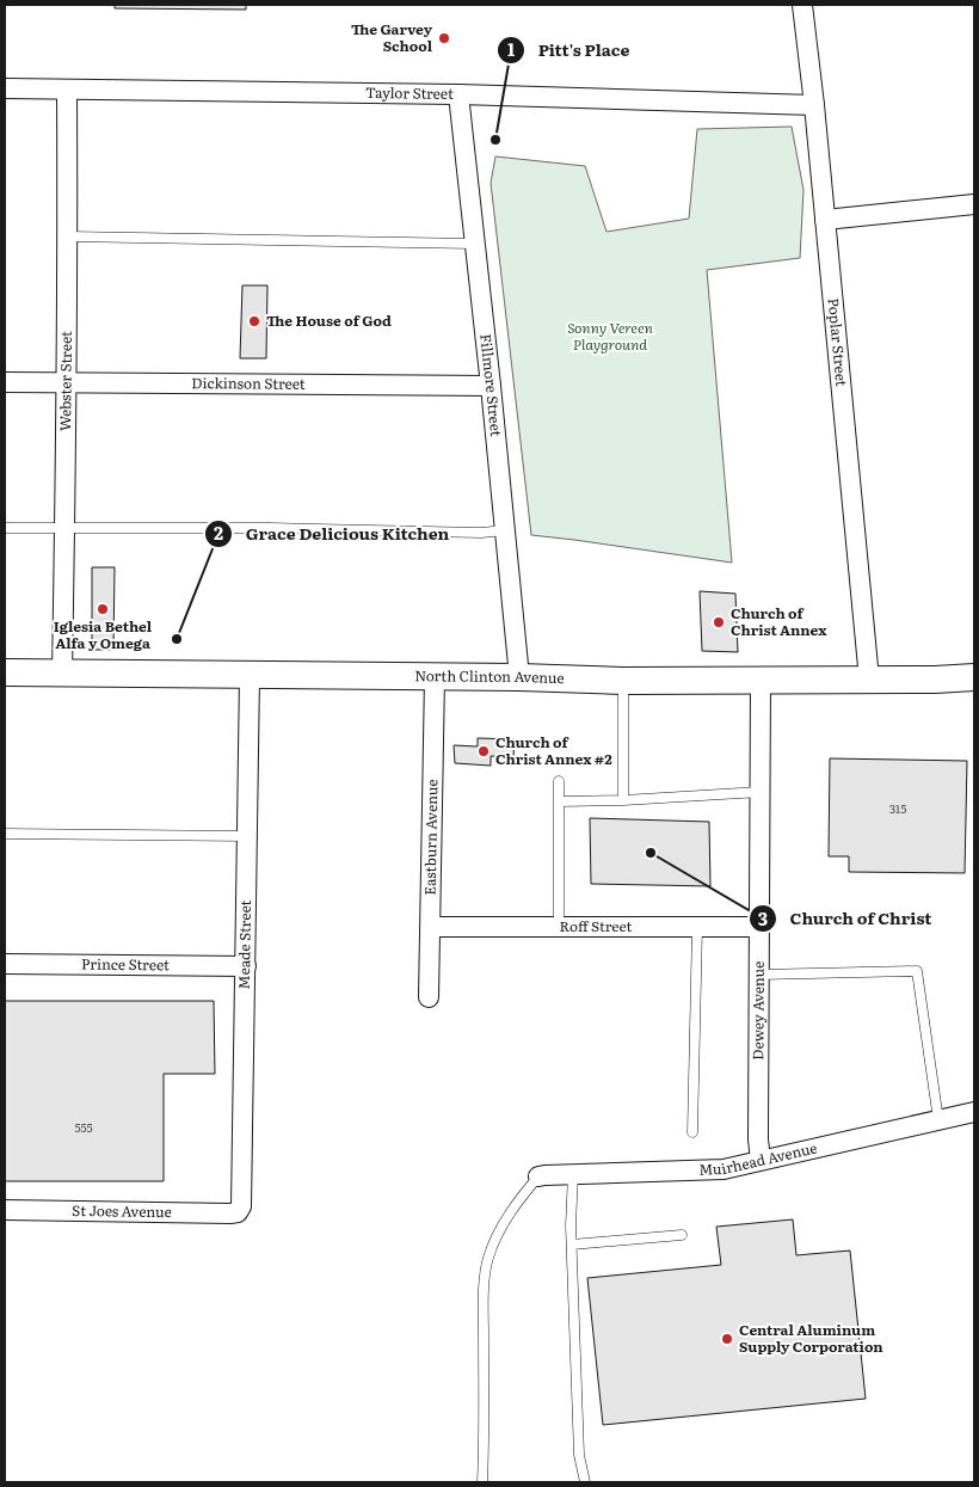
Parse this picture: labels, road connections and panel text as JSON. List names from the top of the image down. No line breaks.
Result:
{"streets":{"street":["Taylor Street","Poplar Street","Webster Street","Dickinson Street","Fillmore Street","North Clinton Avenue","Eastburn Avenue","Roff Street","Meade Street","Prince Street","Dewey Avenue","Muirhead Avenue","St Joes Avenue"]},"crossings":[["Taylor Street","Poplar Street"],["Taylor Street","Webster Street"],["Taylor Street","Fillmore Street"],["Poplar Street","North Clinton Avenue"],["Webster Street","Dickinson Street"],["Webster Street","North Clinton Avenue"],["Dickinson Street","Fillmore Street"],["Fillmore Street","North Clinton Avenue"],["North Clinton Avenue","Eastburn Avenue"],["North Clinton Avenue","Meade Street"],["North Clinton Avenue","Dewey Avenue"],["Eastburn Avenue","Roff Street"],["Roff Street","Dewey Avenue"],["Meade Street","Prince Street"],["Meade Street","St Joes Avenue"],["Dewey Avenue","Muirhead Avenue"]],"parks":["Sonny Vereen Playground"],"places":["The Garvey School","Pitt's Place","The House of God","Iglesia Bethel Alfa y Omega","Church of Christ Annex","Grace Delicious Kitchen","Church of Christ Annex #2","Church of Christ","Central Aluminum Supply Corporation"],"house_numbers":["315","555"]}
